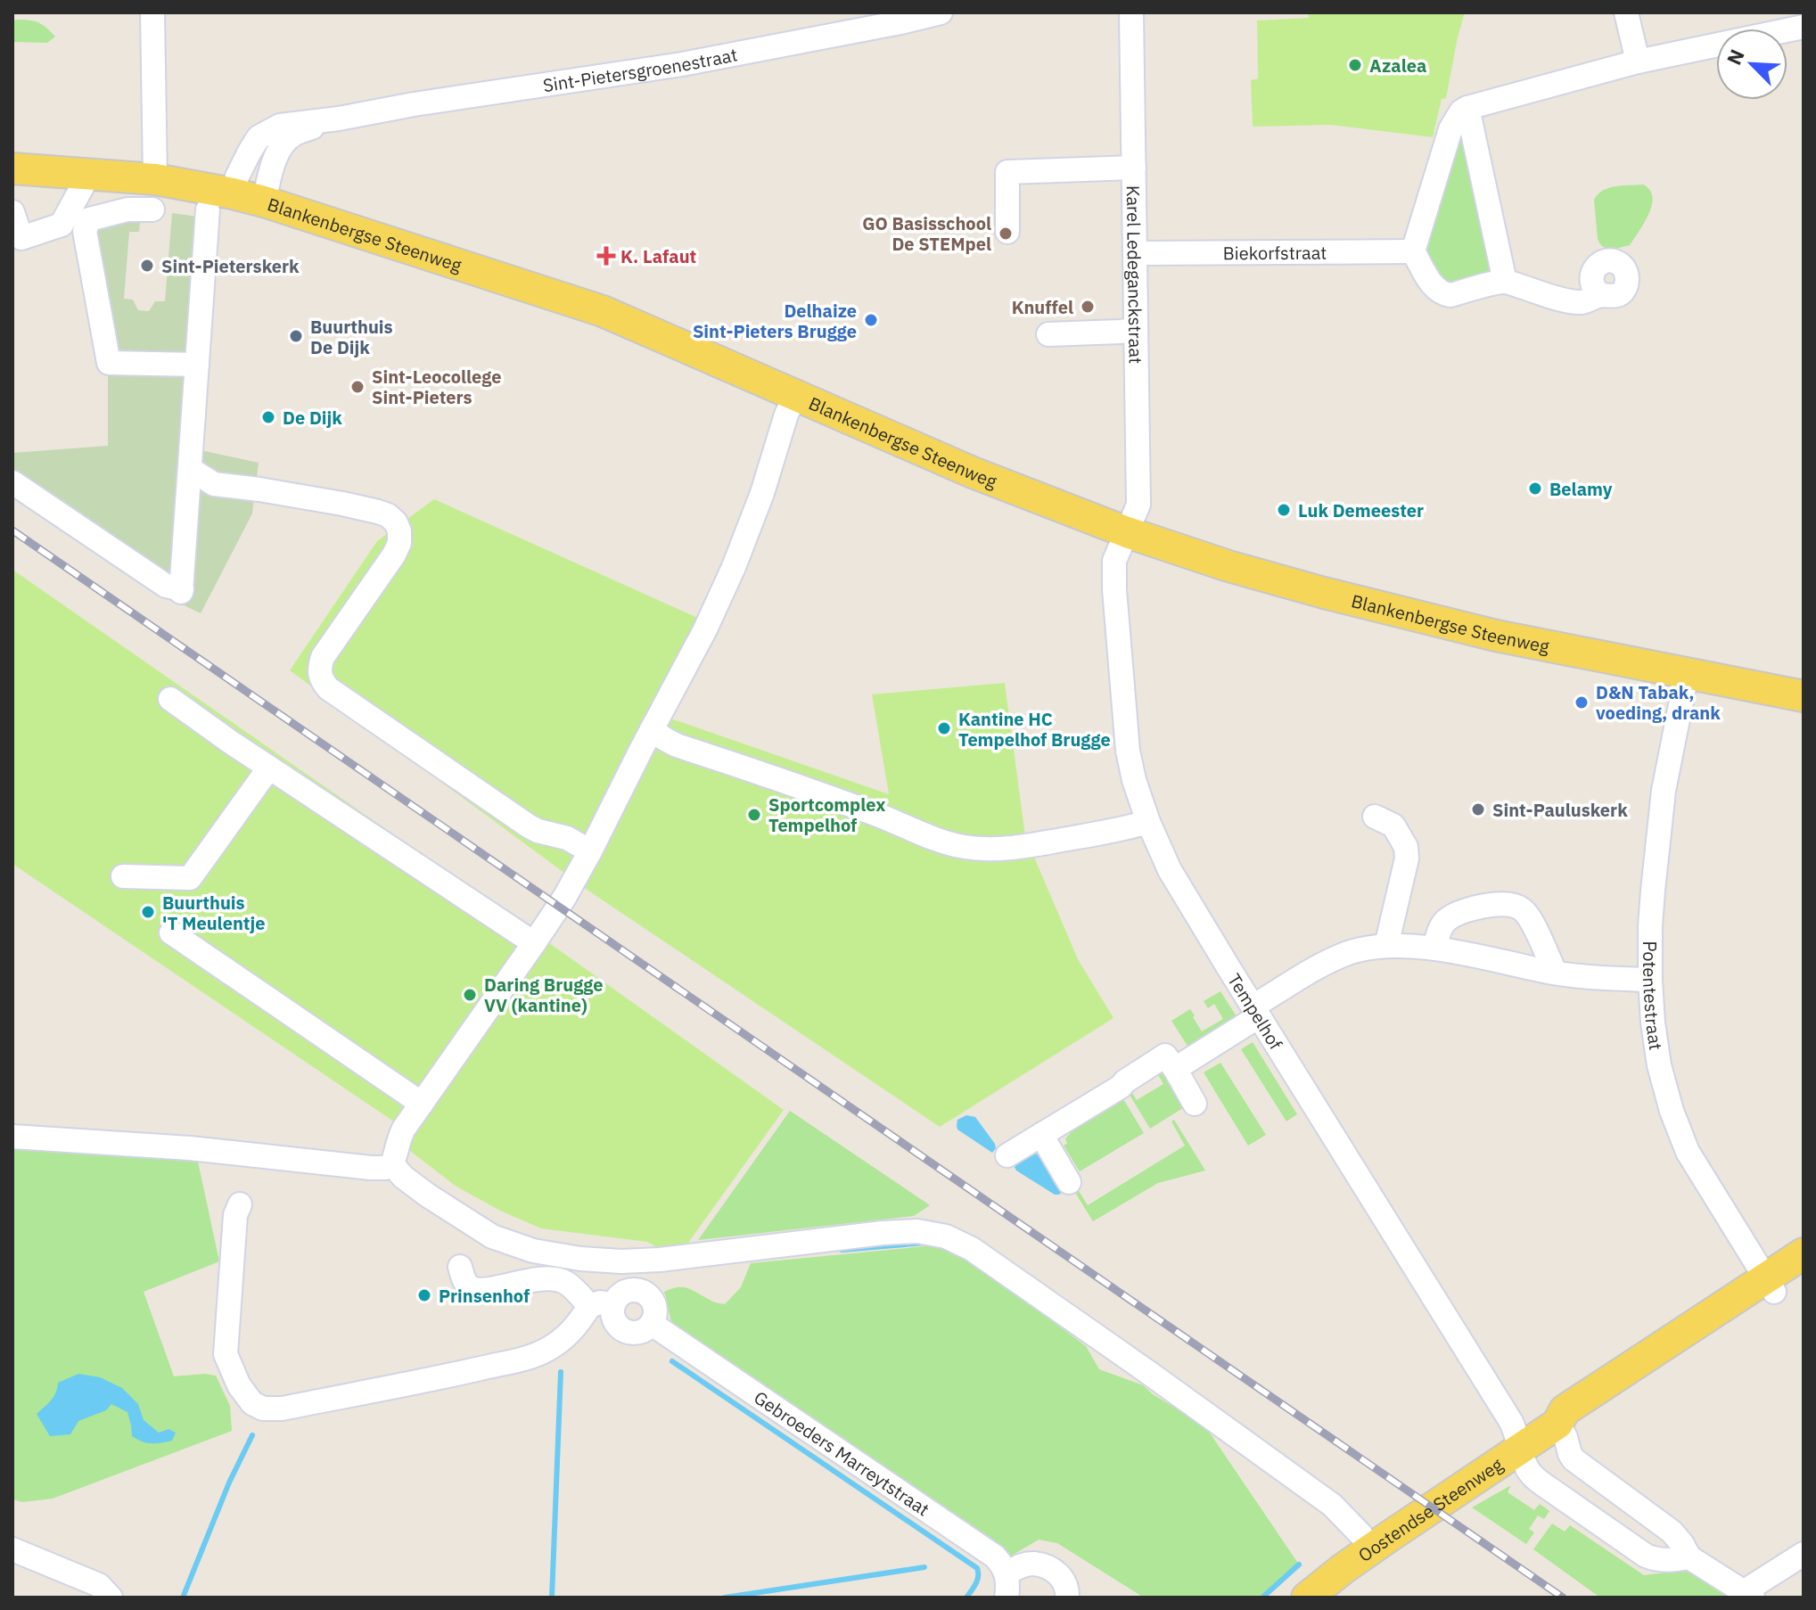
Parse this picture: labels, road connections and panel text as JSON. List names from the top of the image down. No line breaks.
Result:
{"streets":{"main road":["Blankenbergse Steenweg","Oostendse Steenweg"],"street":["Sint-Pietersgroenestraat","Biekorfstraat","Karel Ledeganckstraat","Potentestraat","Tempelhof","Gebroeders Marreytstraat"]},"crossings":[["Sint-Pietersgroenestraat","Blankenbergse Steenweg"],["Blankenbergse Steenweg","Karel Ledeganckstraat"],["Blankenbergse Steenweg","Potentestraat"],["Blankenbergse Steenweg","Tempelhof"],["Biekorfstraat","Karel Ledeganckstraat"],["Karel Ledeganckstraat","Tempelhof"],["Potentestraat","Oostendse Steenweg"],["Tempelhof","Oostendse Steenweg"]],"places":{"other":["Azalea","GO Basisschool De STEMpel","Sint-Pieterskerk","Knuffel","Delhaize Sint-Pieters Brugge","Buurthuis De Dijk","Sint-Leocollege Sint-Pieters","De Dijk","Belamy","Luk Demeester","D&N Tabak, voeding, drank","Kantine HC Tempelhof Brugge","Sint-Pauluskerk","Sportcomplex Tempelhof","Buurthuis 'T Meulentje","Daring Brugge VV (kantine)","Prinsenhof"],"health":["K. Lafaut"]},"north":"top left"}
